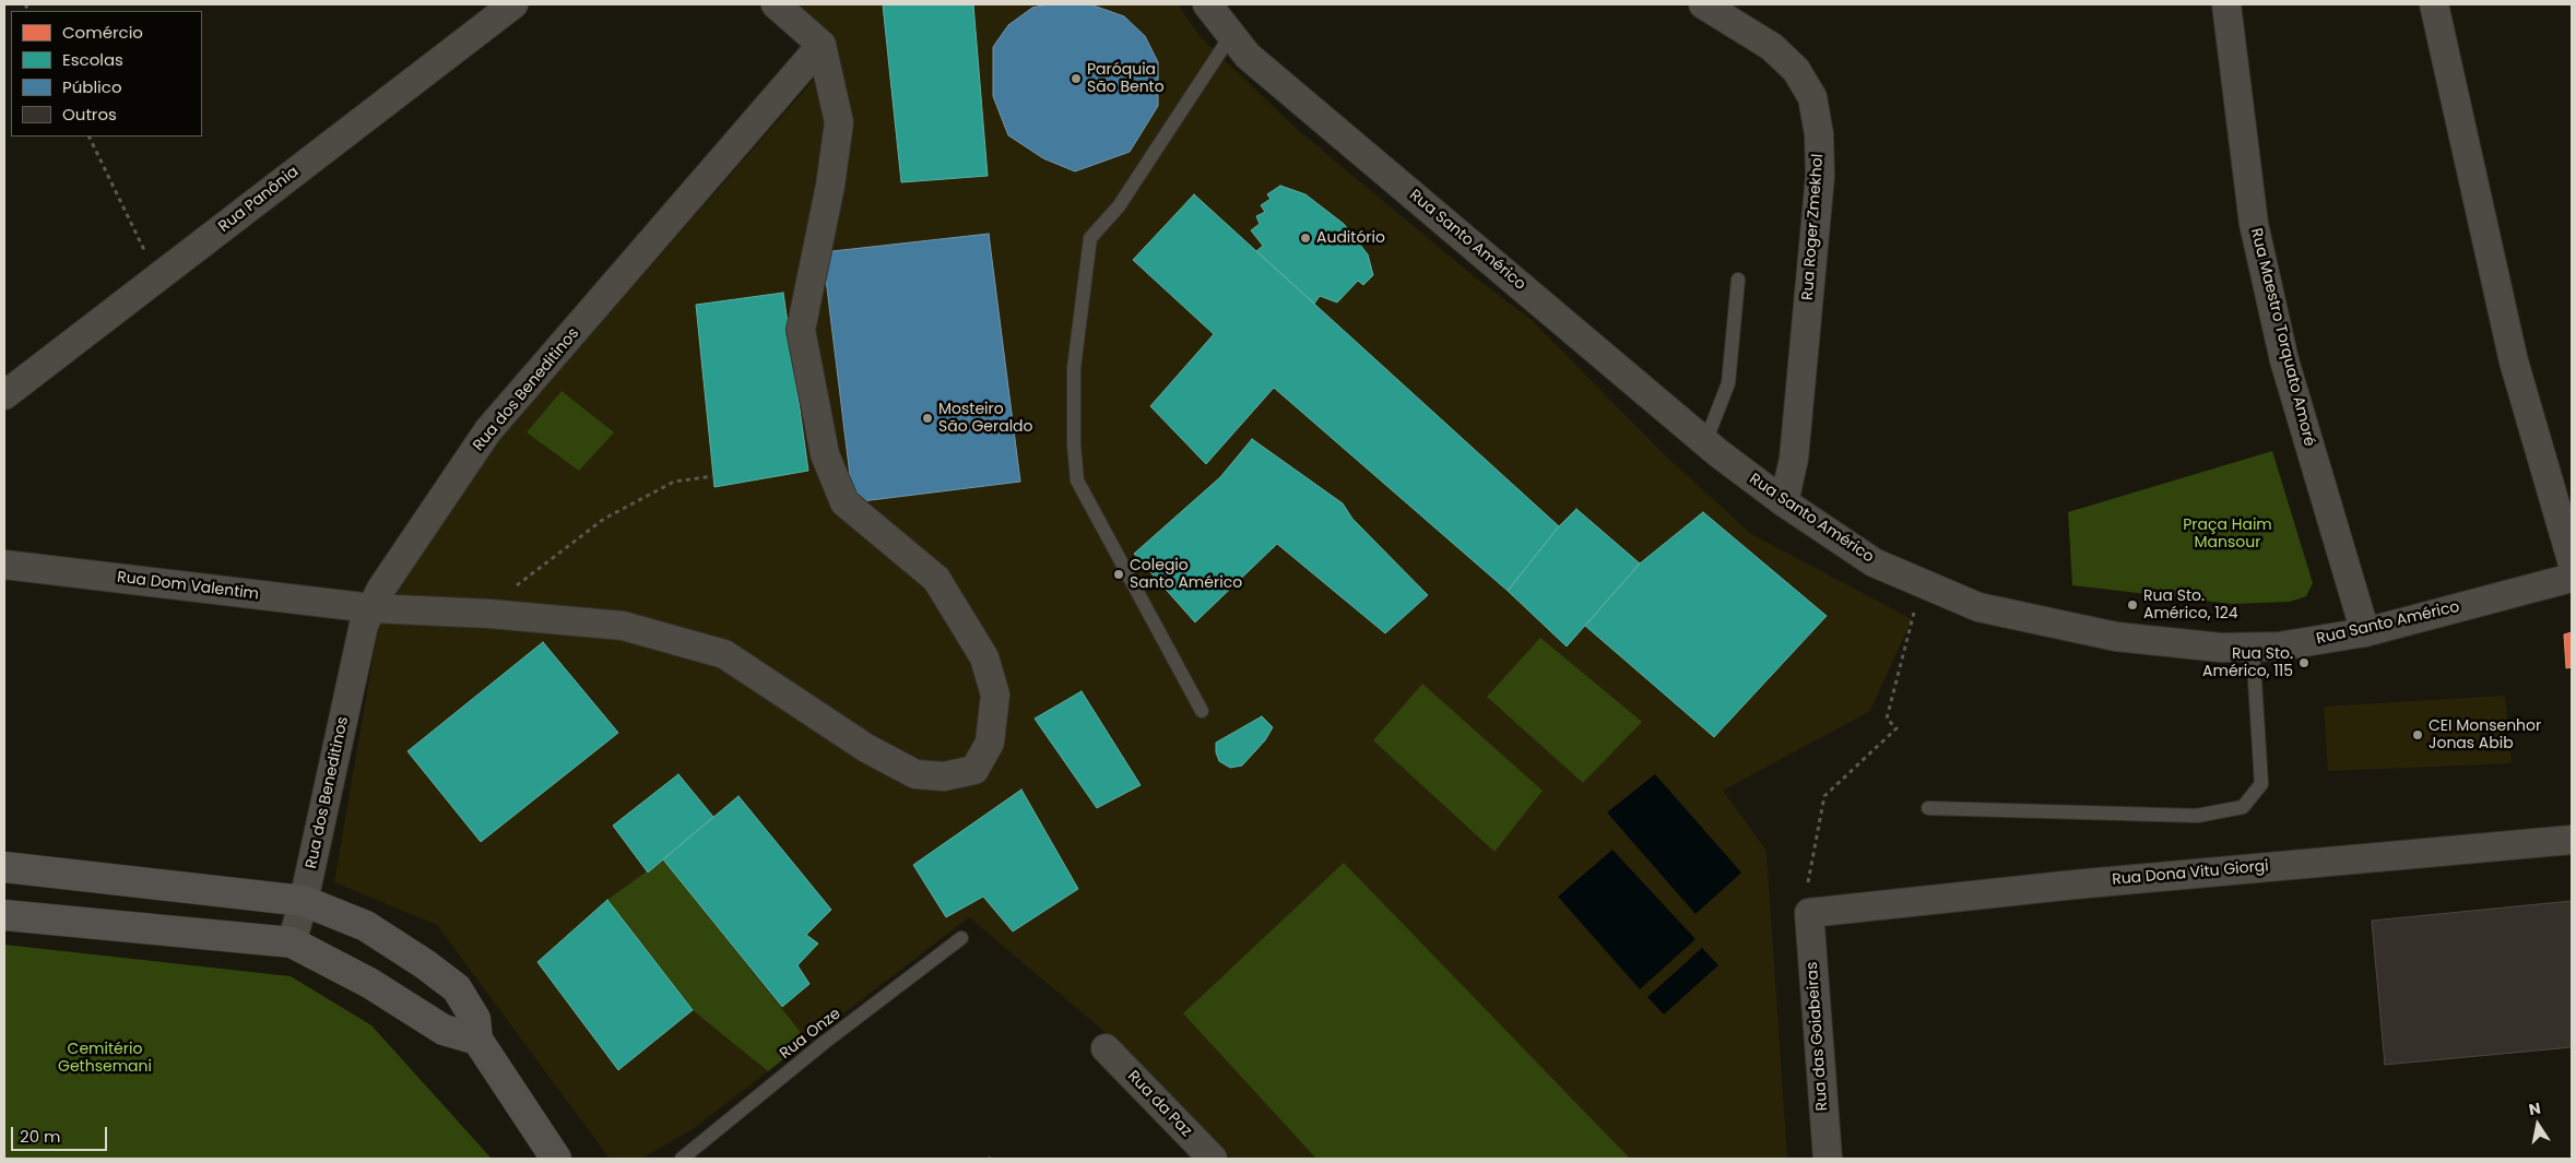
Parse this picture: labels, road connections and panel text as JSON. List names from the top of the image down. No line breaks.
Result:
{"streets":{"street":["Rua Panônia","Rua Roger Zmekhol","Rua Santo Américo","Rua Maestro Torquato Amoré","Rua dos Beneditinos","Rua Dom Valentim","Rua Dona Vitu Giorgi","Rua das Goiabeiras","Rua da Paz"],"lane":["Rua Onze"]},"crossings":[["Rua Roger Zmekhol","Rua Santo Américo"],["Rua Santo Américo","Rua Maestro Torquato Amoré"],["Rua dos Beneditinos","Rua Dom Valentim"],["Rua Dona Vitu Giorgi","Rua das Goiabeiras"]],"parks":["Praça Haim Mansour","Cemitério Gethsemani"],"places":["Paróquia São Bento","Auditório","Mosteiro São Geraldo","Colegio Santo Américo","Rua Sto. Américo, 124","Rua Sto. Américo, 115","CEI Monsenhor Jonas Abib"],"legend":["Comércio","Escolas","Público","Outros"],"scale_bar":"20 m","north":"top"}
